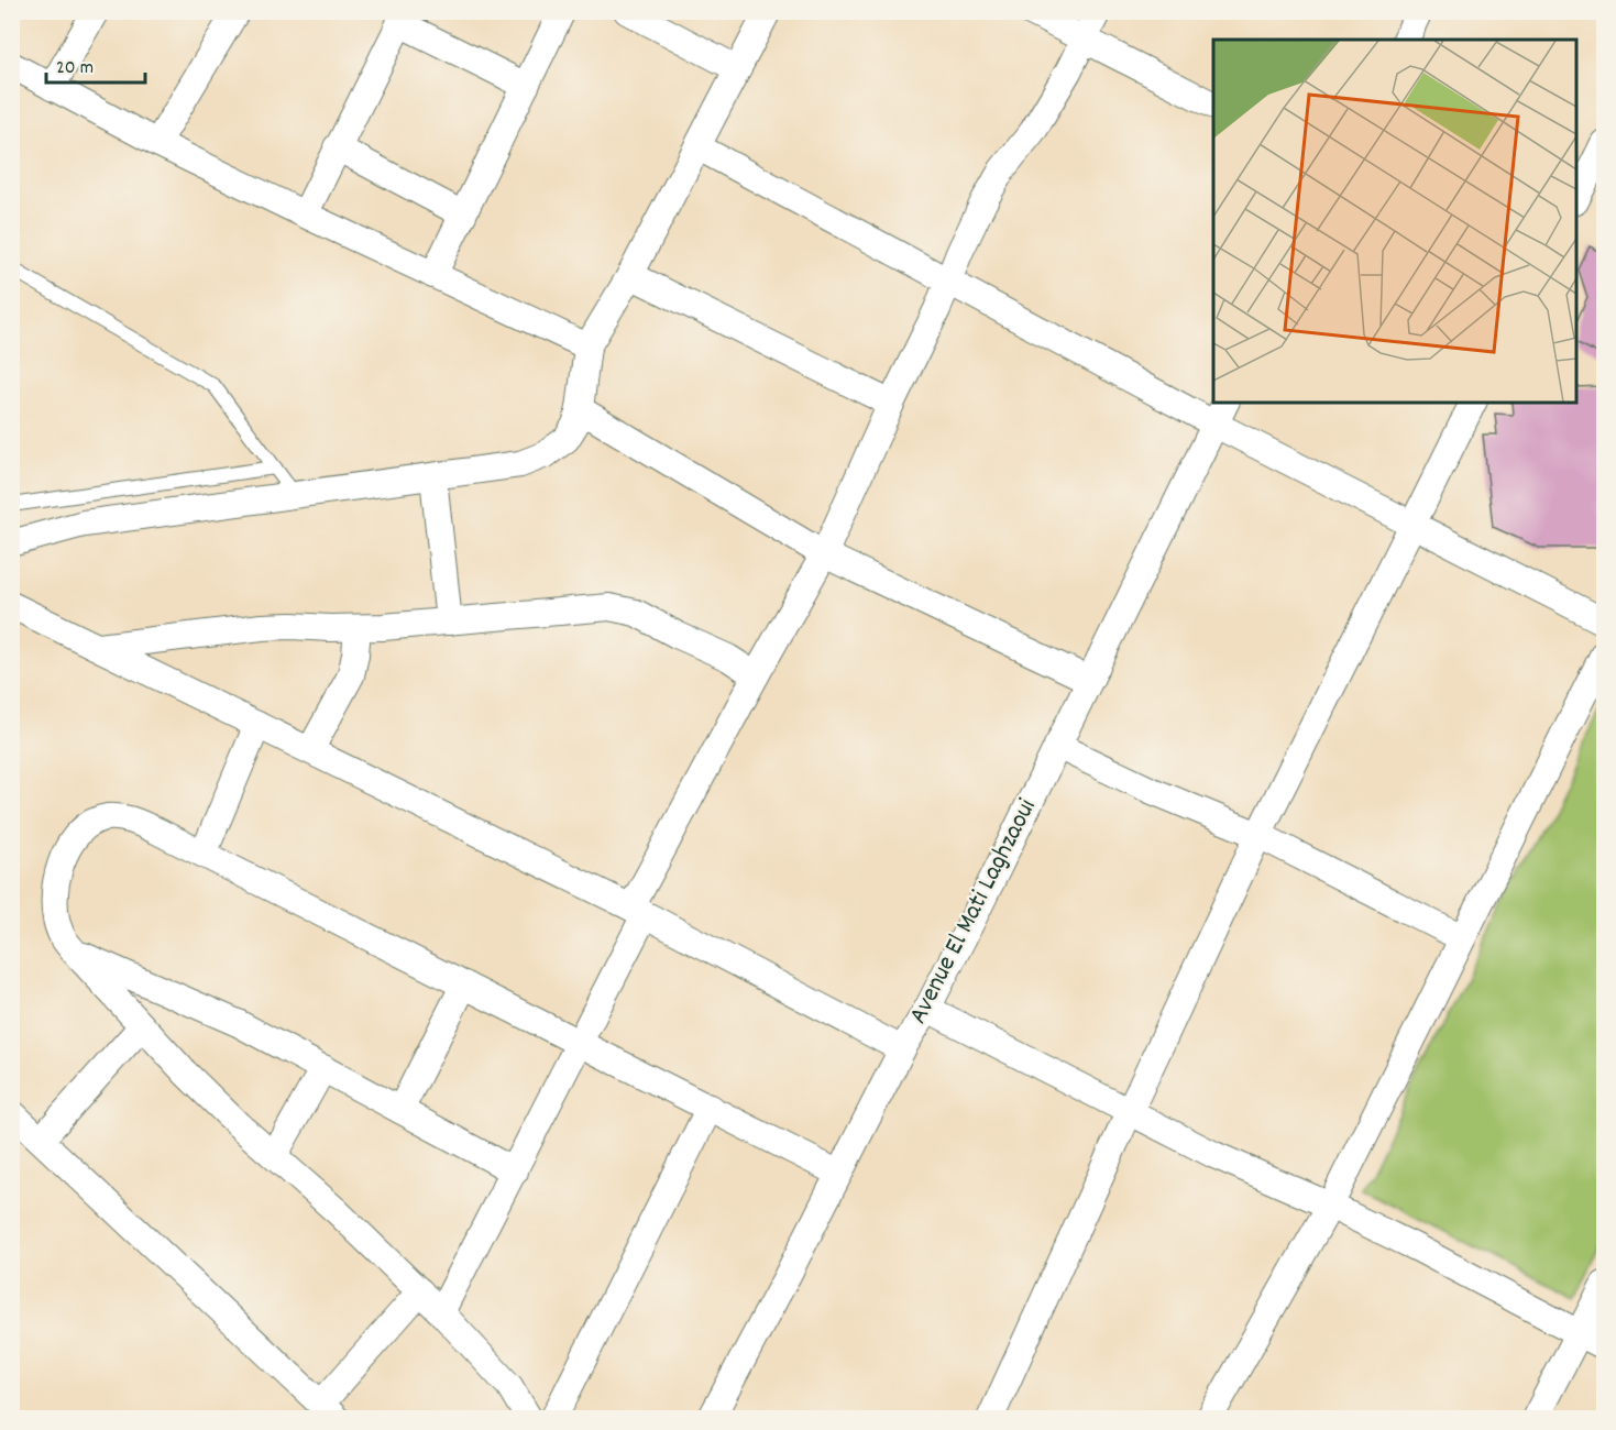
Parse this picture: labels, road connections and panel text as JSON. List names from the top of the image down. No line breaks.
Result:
{"streets":{"street":["Avenue El Mati Laghzaoui"]},"scale_bar":"20 m"}
